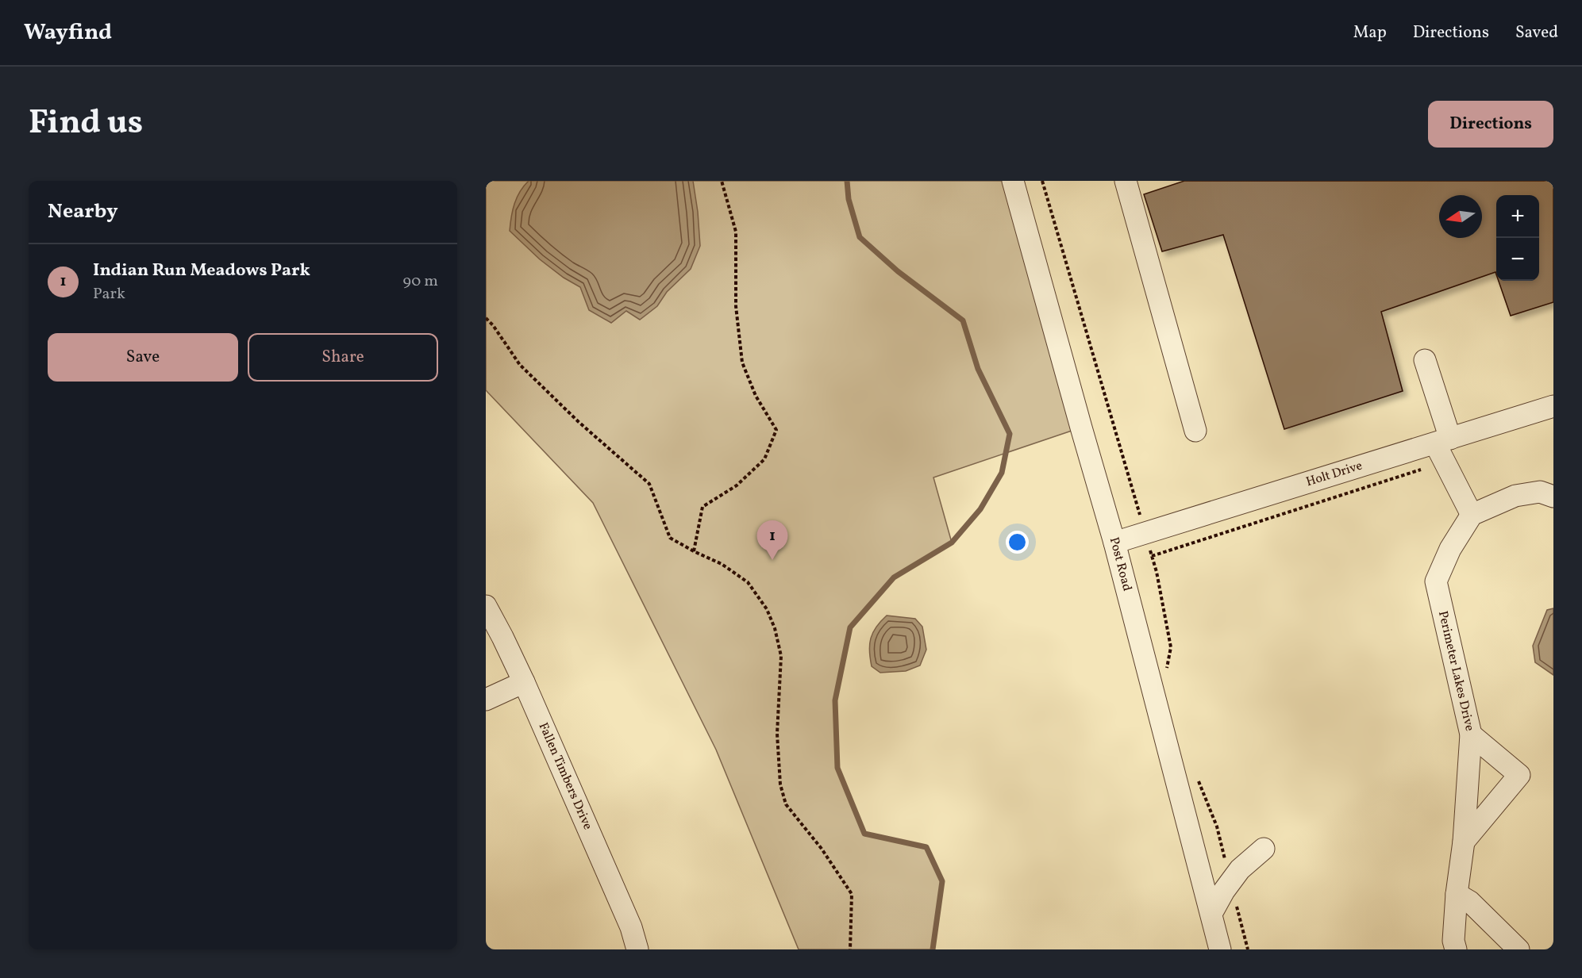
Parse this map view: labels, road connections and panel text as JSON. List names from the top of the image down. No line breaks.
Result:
{"streets":{"street":["Holt Drive","Post Road","Perimeter Lakes Drive","Fallen Timbers Drive"]},"crossings":[["Holt Drive","Post Road"]],"north":"left","page":{"header":"Wayfind","nav":["Map","Directions","Saved"],"title":"Find us","buttons":["Directions",["Save","Share"]],"heading":"Nearby","map_buttons":["+","−"],"list":[{"mark":"1","name":"Indian Run Meadows Park","note":"Park","value":"90 m"}],"pins":"1"}}
